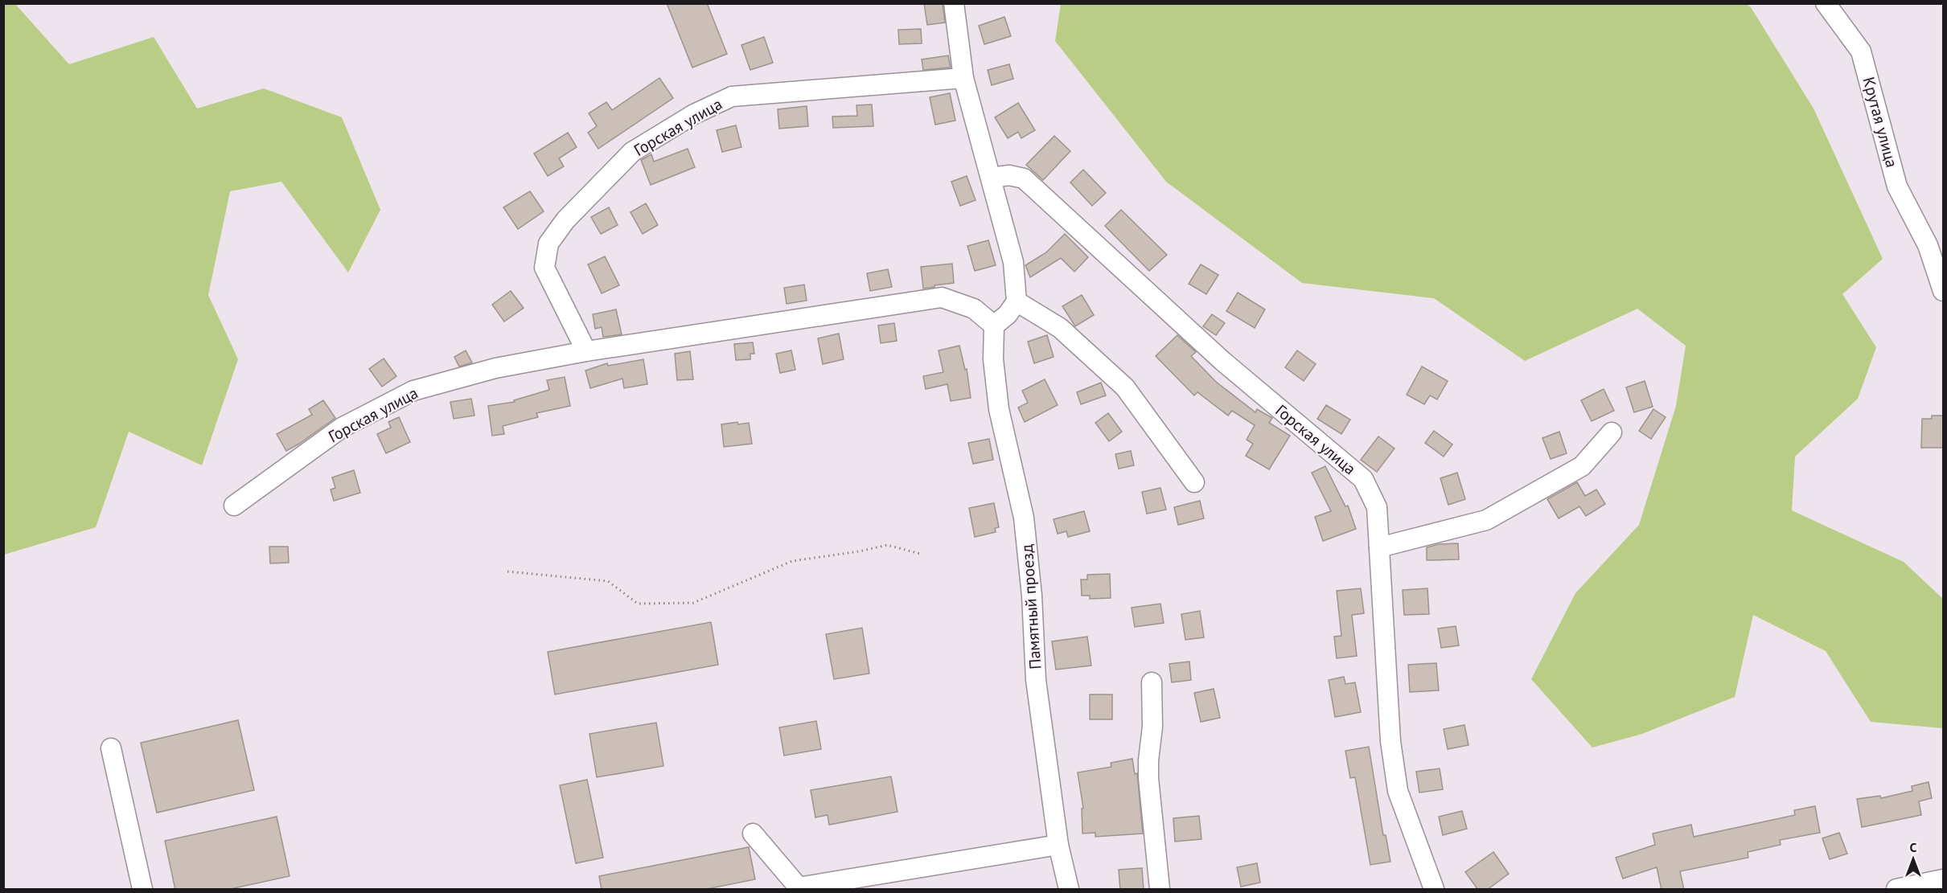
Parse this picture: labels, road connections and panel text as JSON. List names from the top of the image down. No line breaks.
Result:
{"streets":{"street":["Крутая улица","Горская улица","Памятный проезд"]},"crossings":[["Горская улица","Памятный проезд"]],"north":"top"}
